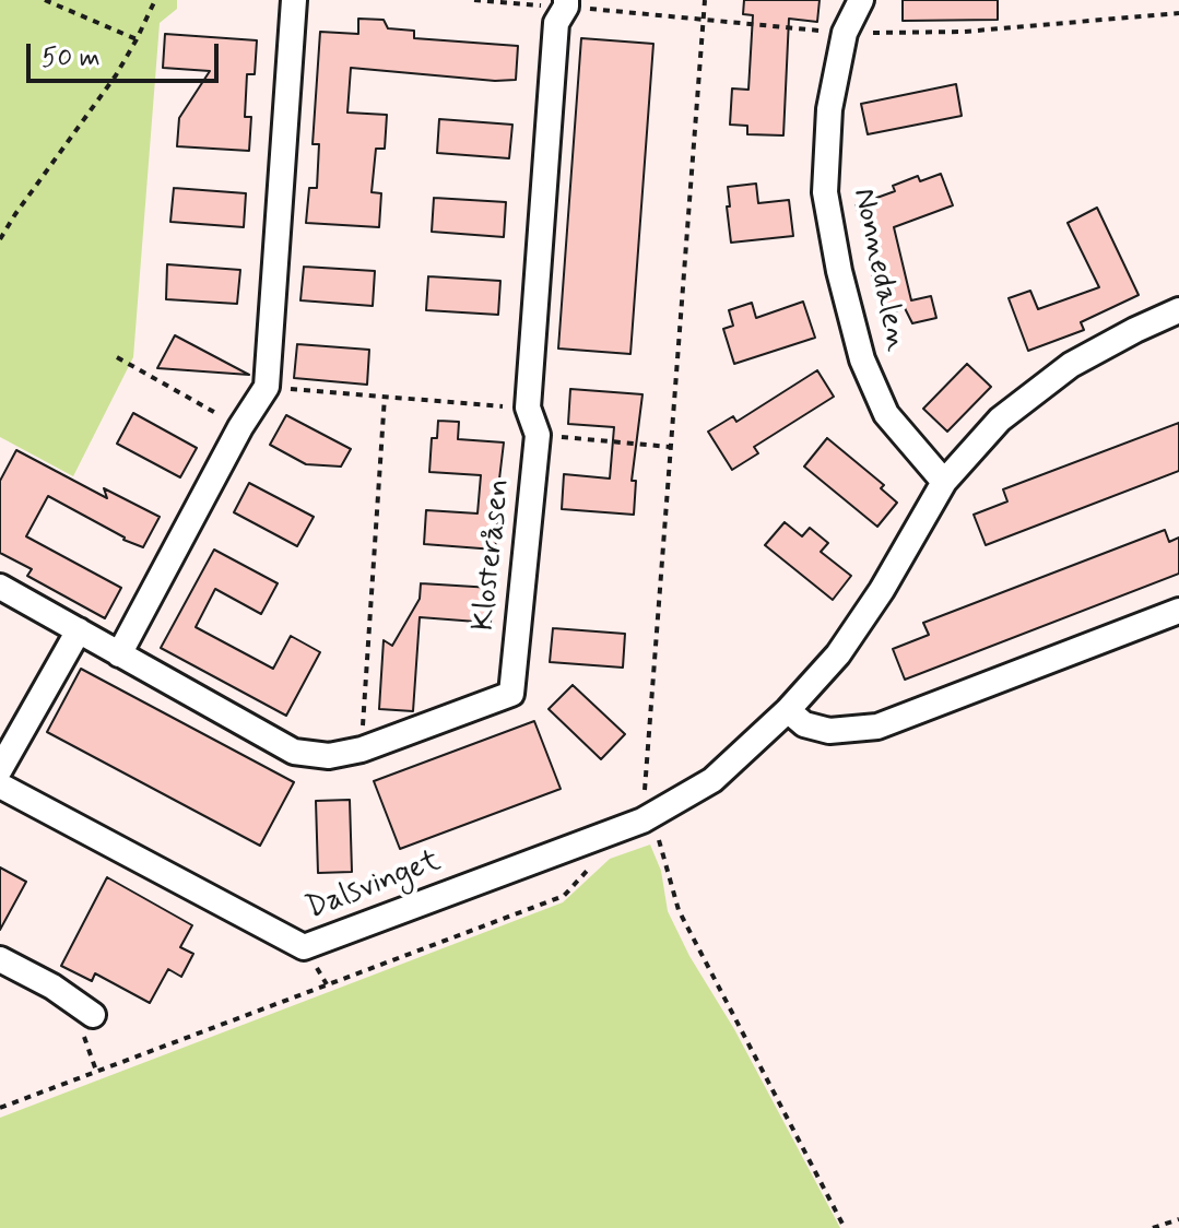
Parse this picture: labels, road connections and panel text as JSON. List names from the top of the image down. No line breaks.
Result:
{"streets":{"street":["Nonnedalen","Klosteråsen","Dalsvinget"]},"scale_bar":"50 m"}
